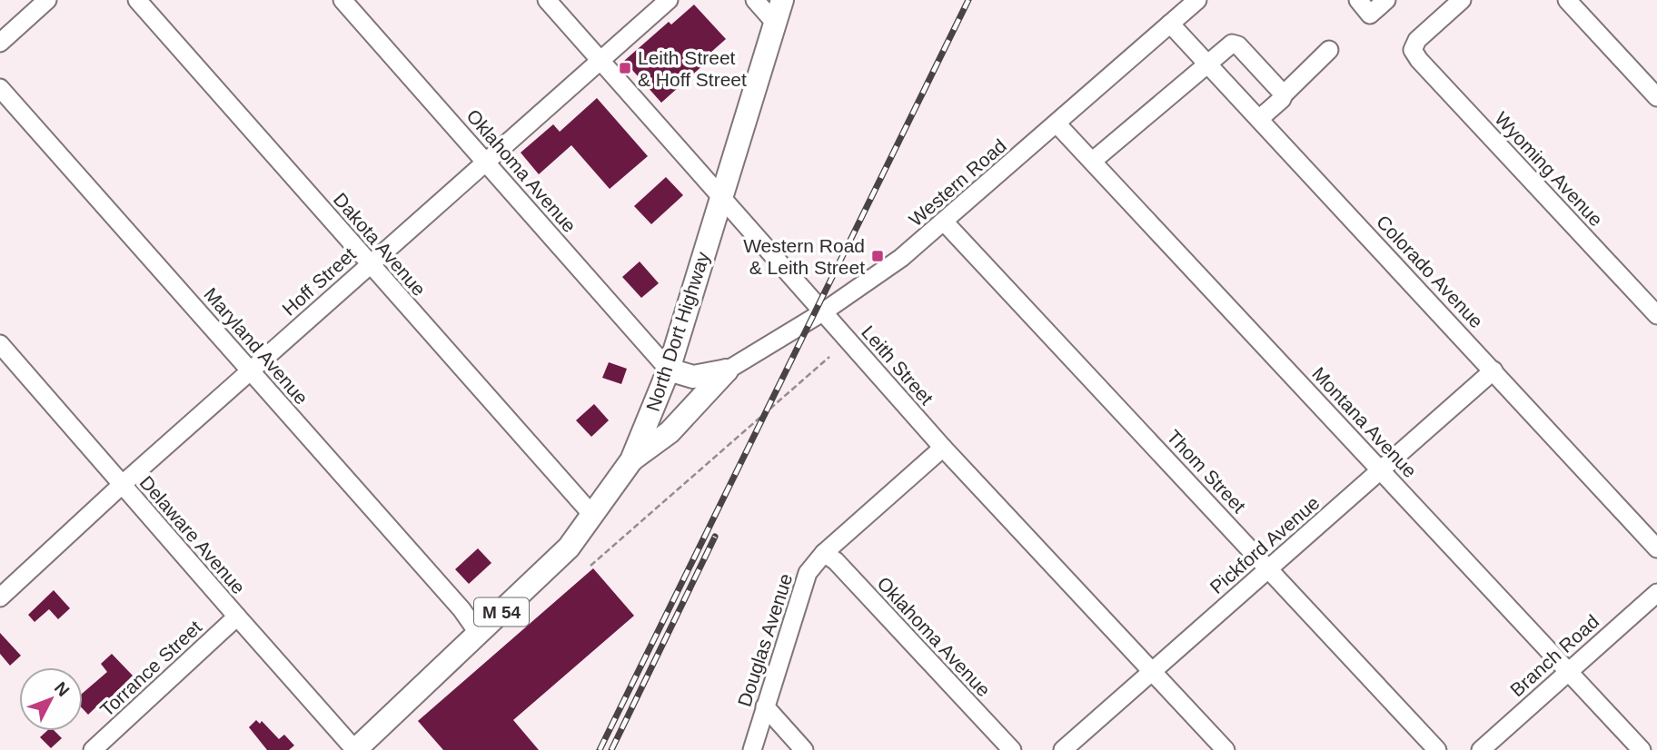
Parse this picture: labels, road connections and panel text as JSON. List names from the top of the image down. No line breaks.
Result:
{"streets":{"main road":["North Dort Highway","M 54"],"street":["Wyoming Avenue","Oklahoma Avenue","Western Road","Dakota Avenue","Colorado Avenue","Hoff Street","Maryland Avenue","Leith Street","Montana Avenue","Thom Street","Delaware Avenue","Pickford Avenue","Douglas Avenue","Branch Road","Torrance Street"]},"crossings":[["Oklahoma Avenue","Hoff Street"],["Oklahoma Avenue","North Dort Highway"],["Oklahoma Avenue","Douglas Avenue"],["Western Road","Colorado Avenue"],["Western Road","Leith Street"],["Western Road","Montana Avenue"],["Western Road","Thom Street"],["Dakota Avenue","Hoff Street"],["Dakota Avenue","North Dort Highway"],["Colorado Avenue","Pickford Avenue"],["Hoff Street","Maryland Avenue"],["Hoff Street","Leith Street"],["Hoff Street","Delaware Avenue"],["North Dort Highway","Maryland Avenue"],["North Dort Highway","Leith Street"],["North Dort Highway","Delaware Avenue"],["Leith Street","Pickford Avenue"],["Leith Street","Douglas Avenue"],["Montana Avenue","Pickford Avenue"],["Montana Avenue","Branch Road"],["Thom Street","Pickford Avenue"],["Delaware Avenue","Torrance Street"]],"places":{"transit":["Leith Street & Hoff Street","Western Road & Leith Street"]},"north":"top right"}
